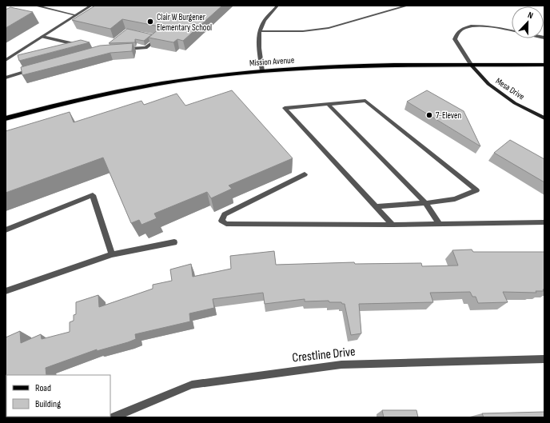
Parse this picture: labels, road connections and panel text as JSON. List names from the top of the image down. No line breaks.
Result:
{"streets":{"main road":["Mission Avenue","Mesa Drive"],"street":["Crestline Drive"]},"crossings":[["Mission Avenue","Mesa Drive"]],"places":["Clair W Burgener Elementary School","7-Eleven"],"legend":["Road","Building"],"north":"top"}
